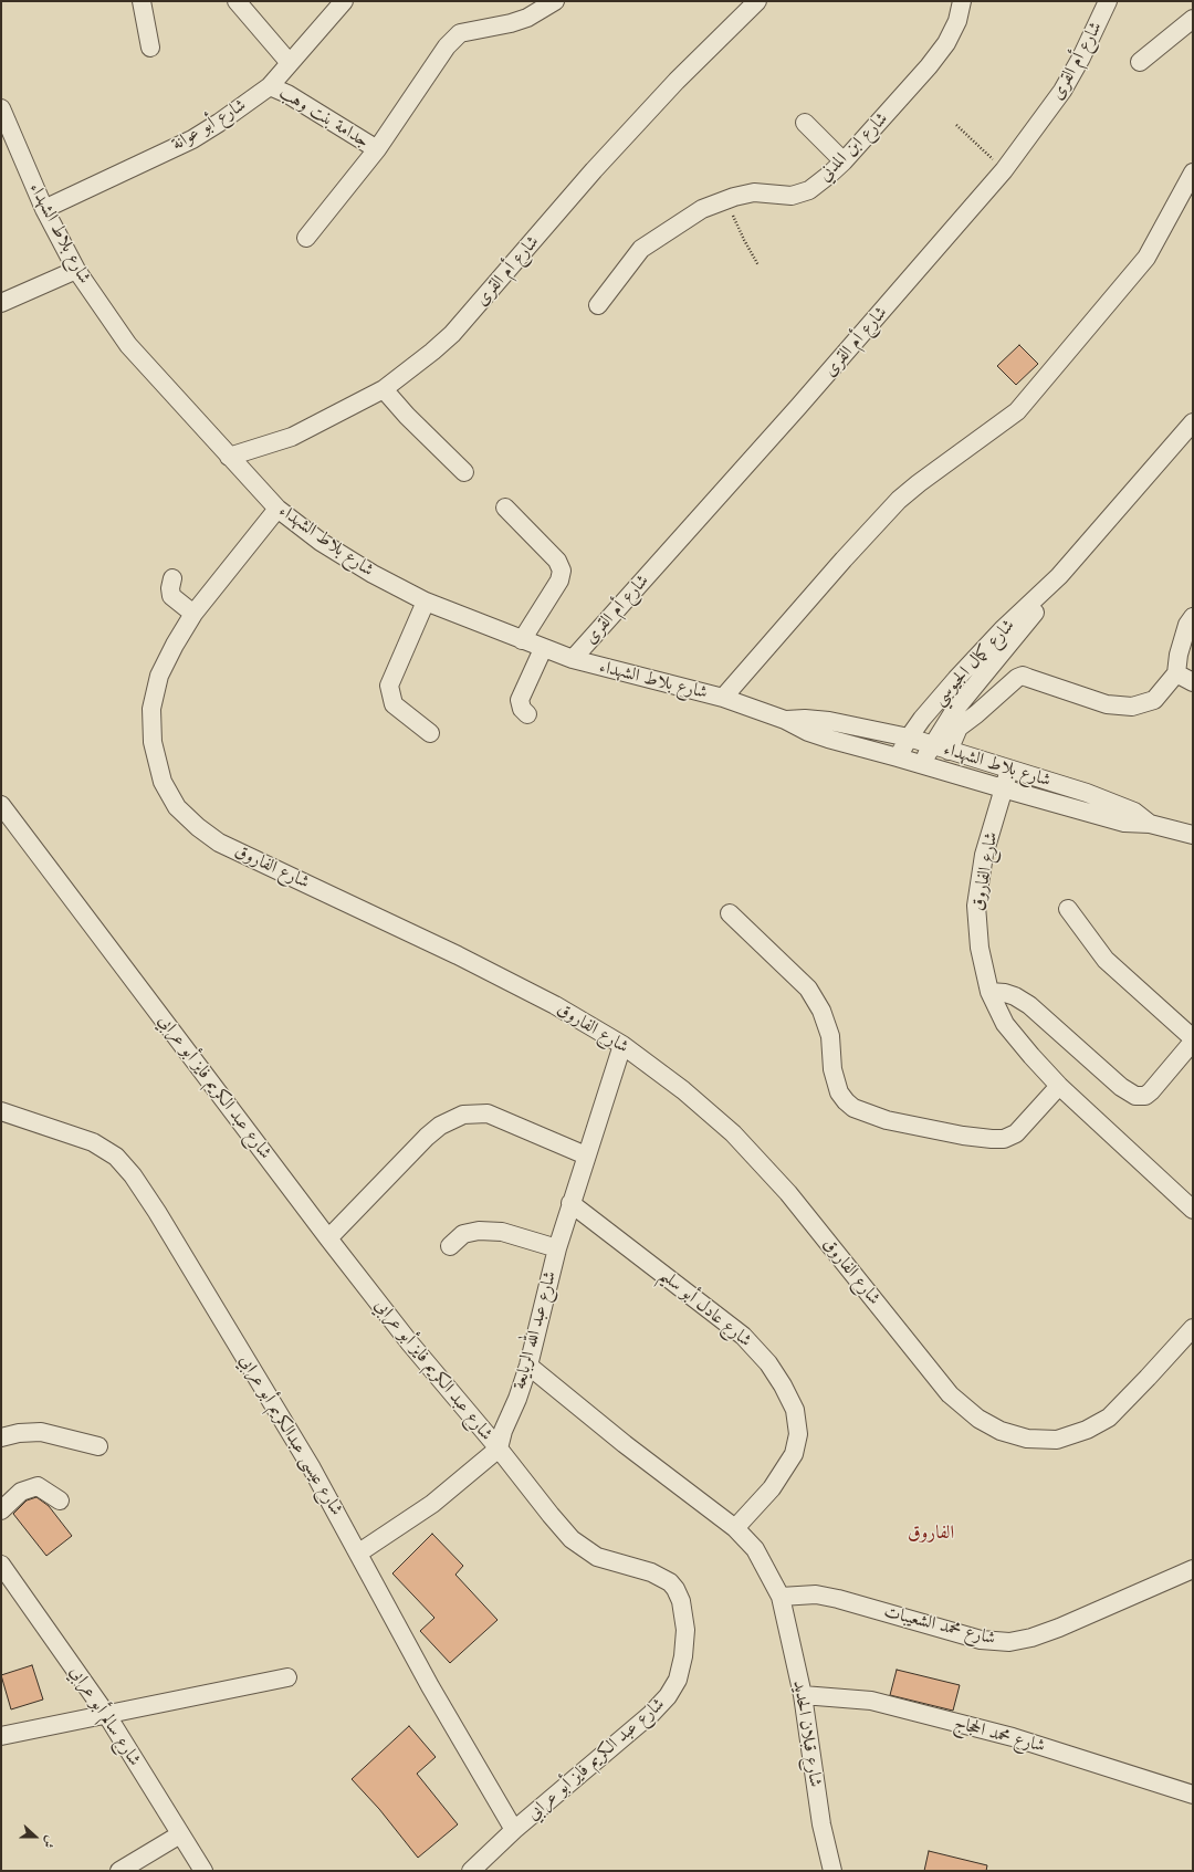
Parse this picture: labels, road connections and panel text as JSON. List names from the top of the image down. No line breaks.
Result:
{"streets":{"street":["شارع أم القرى","جدامة بنت وهب","شارع أبو عوانة","شارع ابن المدني","شارع بلاط الشهداء","شارع كمال الجيوسي","شارع الفاروق","شارع عبد الكريم فايز أبو عرابي","شارع عادل أبو سليم","شارع عبد الله الربايعة","شارع عيسى عبدالكريم أبو عرابي","شارع محمد الشعيبات","شارع سالم أبو عرابي","شارع قبلان الحديد","شارع محمد الحجاج"]},"crossings":[["شارع أم القرى","شارع بلاط الشهداء"],["جدامة بنت وهب","شارع أبو عوانة"],["شارع أبو عوانة","شارع بلاط الشهداء"],["شارع بلاط الشهداء","شارع كمال الجيوسي"],["شارع بلاط الشهداء","شارع الفاروق"],["شارع الفاروق","شارع عبد الله الربايعة"],["شارع عبد الكريم فايز أبو عرابي","شارع عبد الله الربايعة"],["شارع عبد الكريم فايز أبو عرابي","شارع عيسى عبدالكريم أبو عرابي"],["شارع عادل أبو سليم","شارع عبد الله الربايعة"],["شارع محمد الشعيبات","شارع قبلان الحديد"],["شارع قبلان الحديد","شارع محمد الحجاج"]],"districts":["الفاروق"],"north":"right"}
